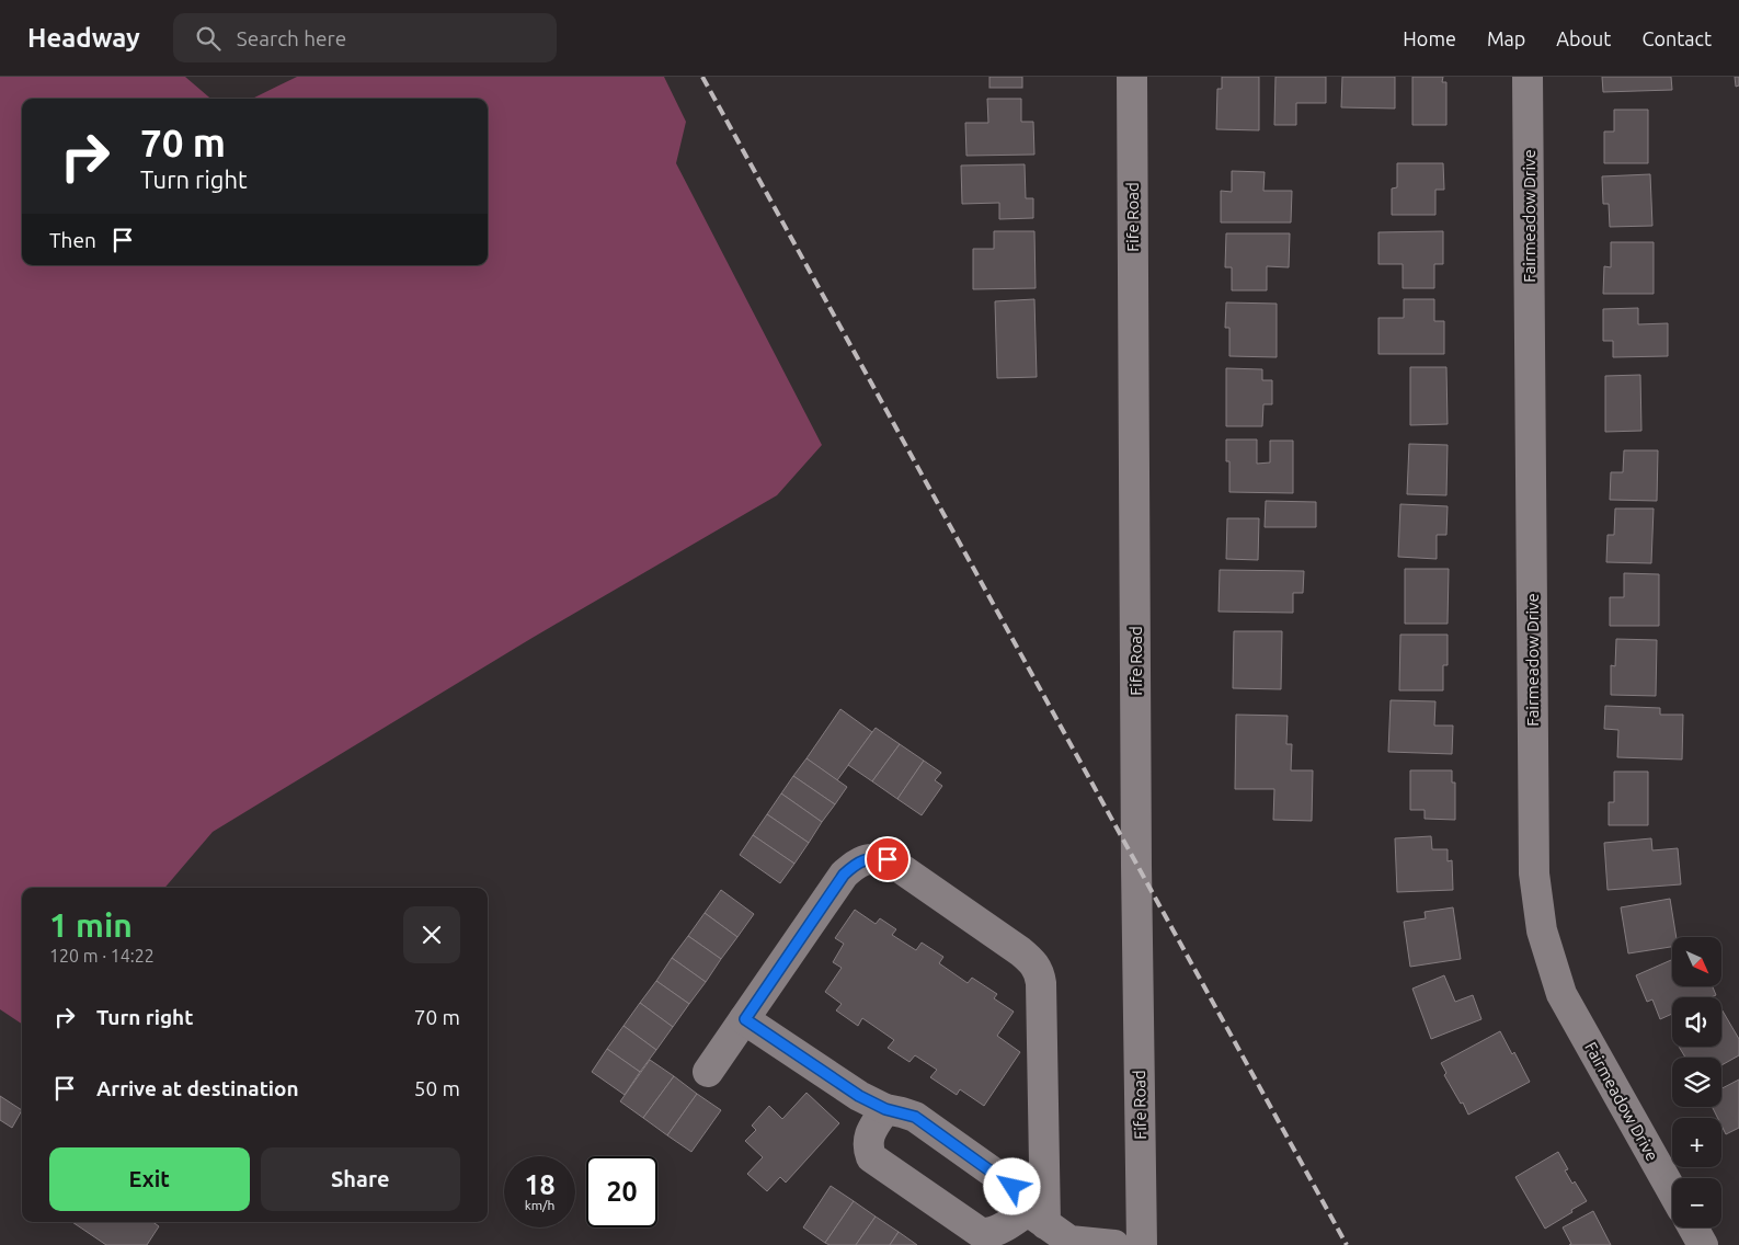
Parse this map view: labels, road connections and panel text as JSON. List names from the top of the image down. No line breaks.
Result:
{"streets":{"street":["Fairmeadow Drive","Fife Road"]},"north":"bottom right","page":{"header":"Headway","search":"Search here","nav":["Home","Map","About","Contact"],"turn":["70 m","Turn right"],"then":"Then","heading":["1 min","120 m · 14:22"],"map_buttons":["+","−"],"list":[{"name":"Turn right","value":"70 m"},{"name":"Arrive at destination","value":"50 m"}],"buttons":["Exit","Share"],"speed":"18 km/h","limit":"20"}}
